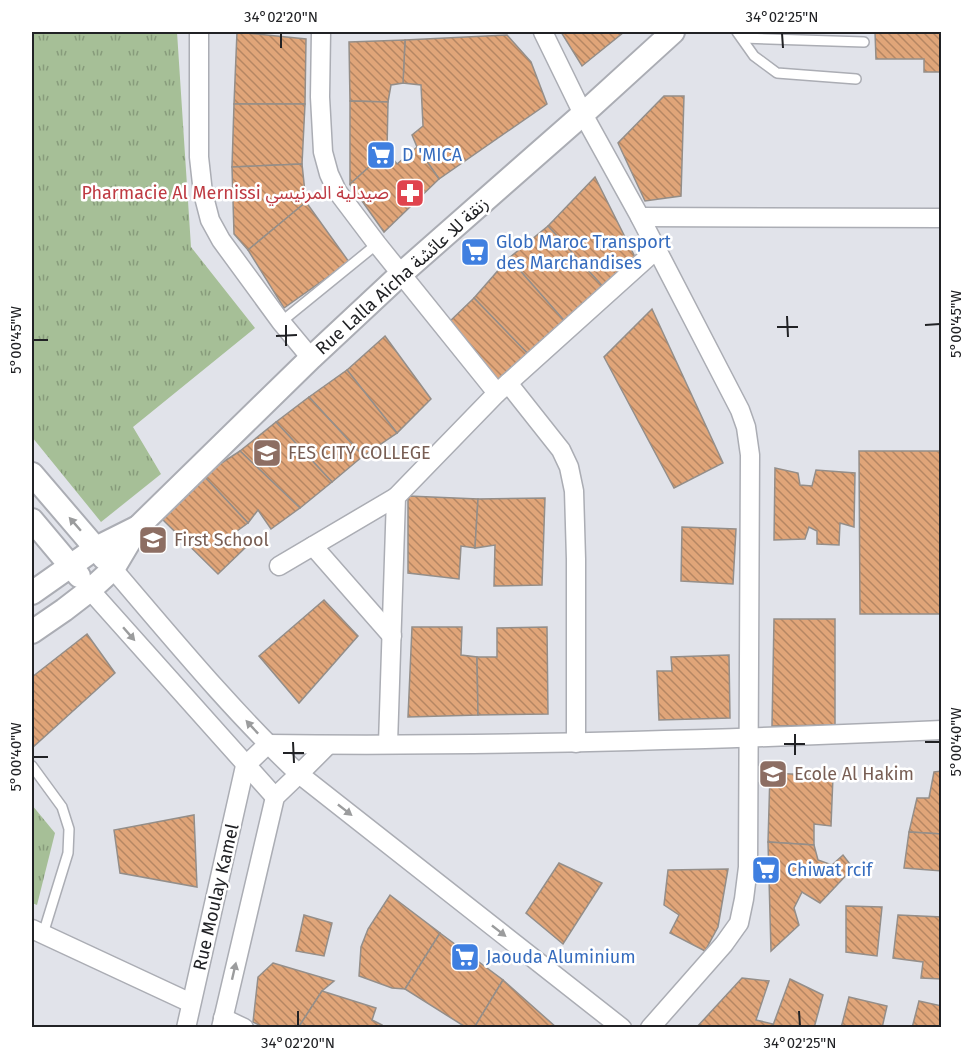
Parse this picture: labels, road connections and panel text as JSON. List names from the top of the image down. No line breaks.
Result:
{"streets":{"street":["Rue Lalla Aicha زنقة للا عائشة","Rue Moulay Kamel"]},"places":{"supermarket":["D 'MICA","Glob Maroc Transport des Marchandises","Chiwat rcif","Jaouda Aluminium"],"pharmacy":["Pharmacie Al Mernissi صيدلية المرنيسي"],"school or university":["FES CITY COLLEGE","First School","Ecole Al Hakim"]},"coordinates":["34°02'20\"N","34°02'25\"N","5°00'45\"W","5°00'40\"W"]}
